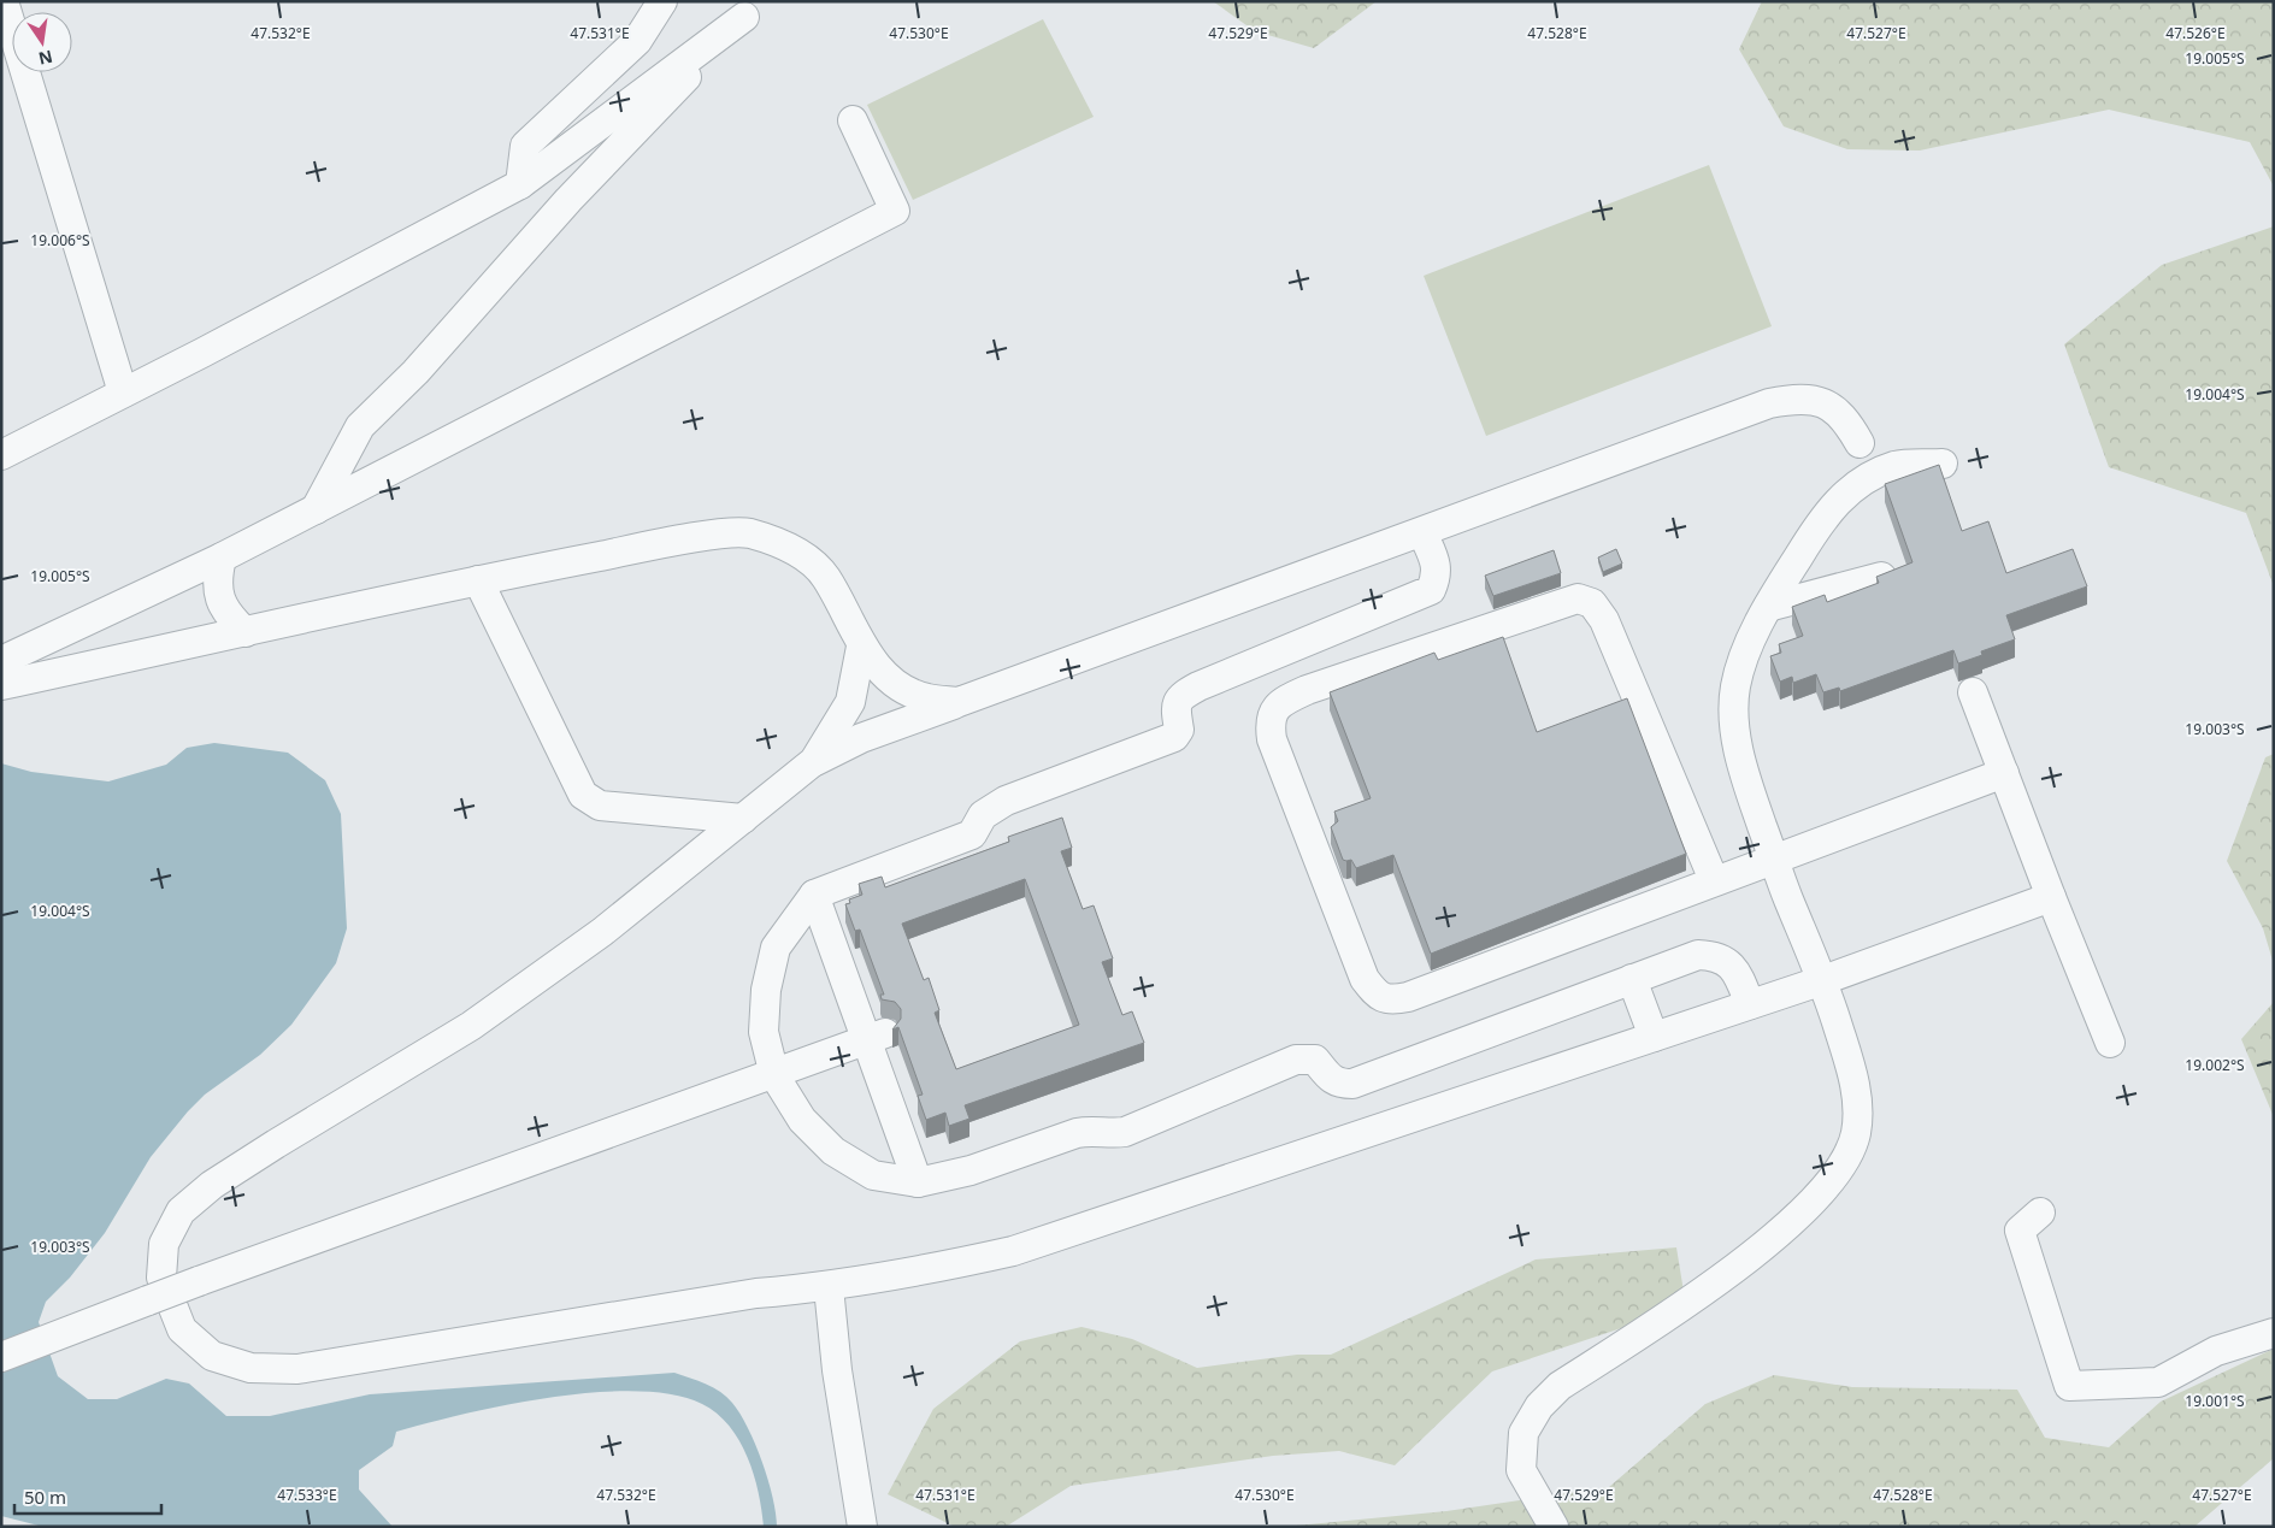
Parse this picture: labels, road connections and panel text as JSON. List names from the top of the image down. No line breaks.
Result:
{"scale_bar":"50 m","north":"bottom","coordinates":["47.532°E","47.531°E","47.530°E","47.529°E","47.528°E","47.527°E","47.526°E","19.005°S","19.006°S","19.004°S","19.003°S","19.002°S","19.001°S","47.533°E"]}
